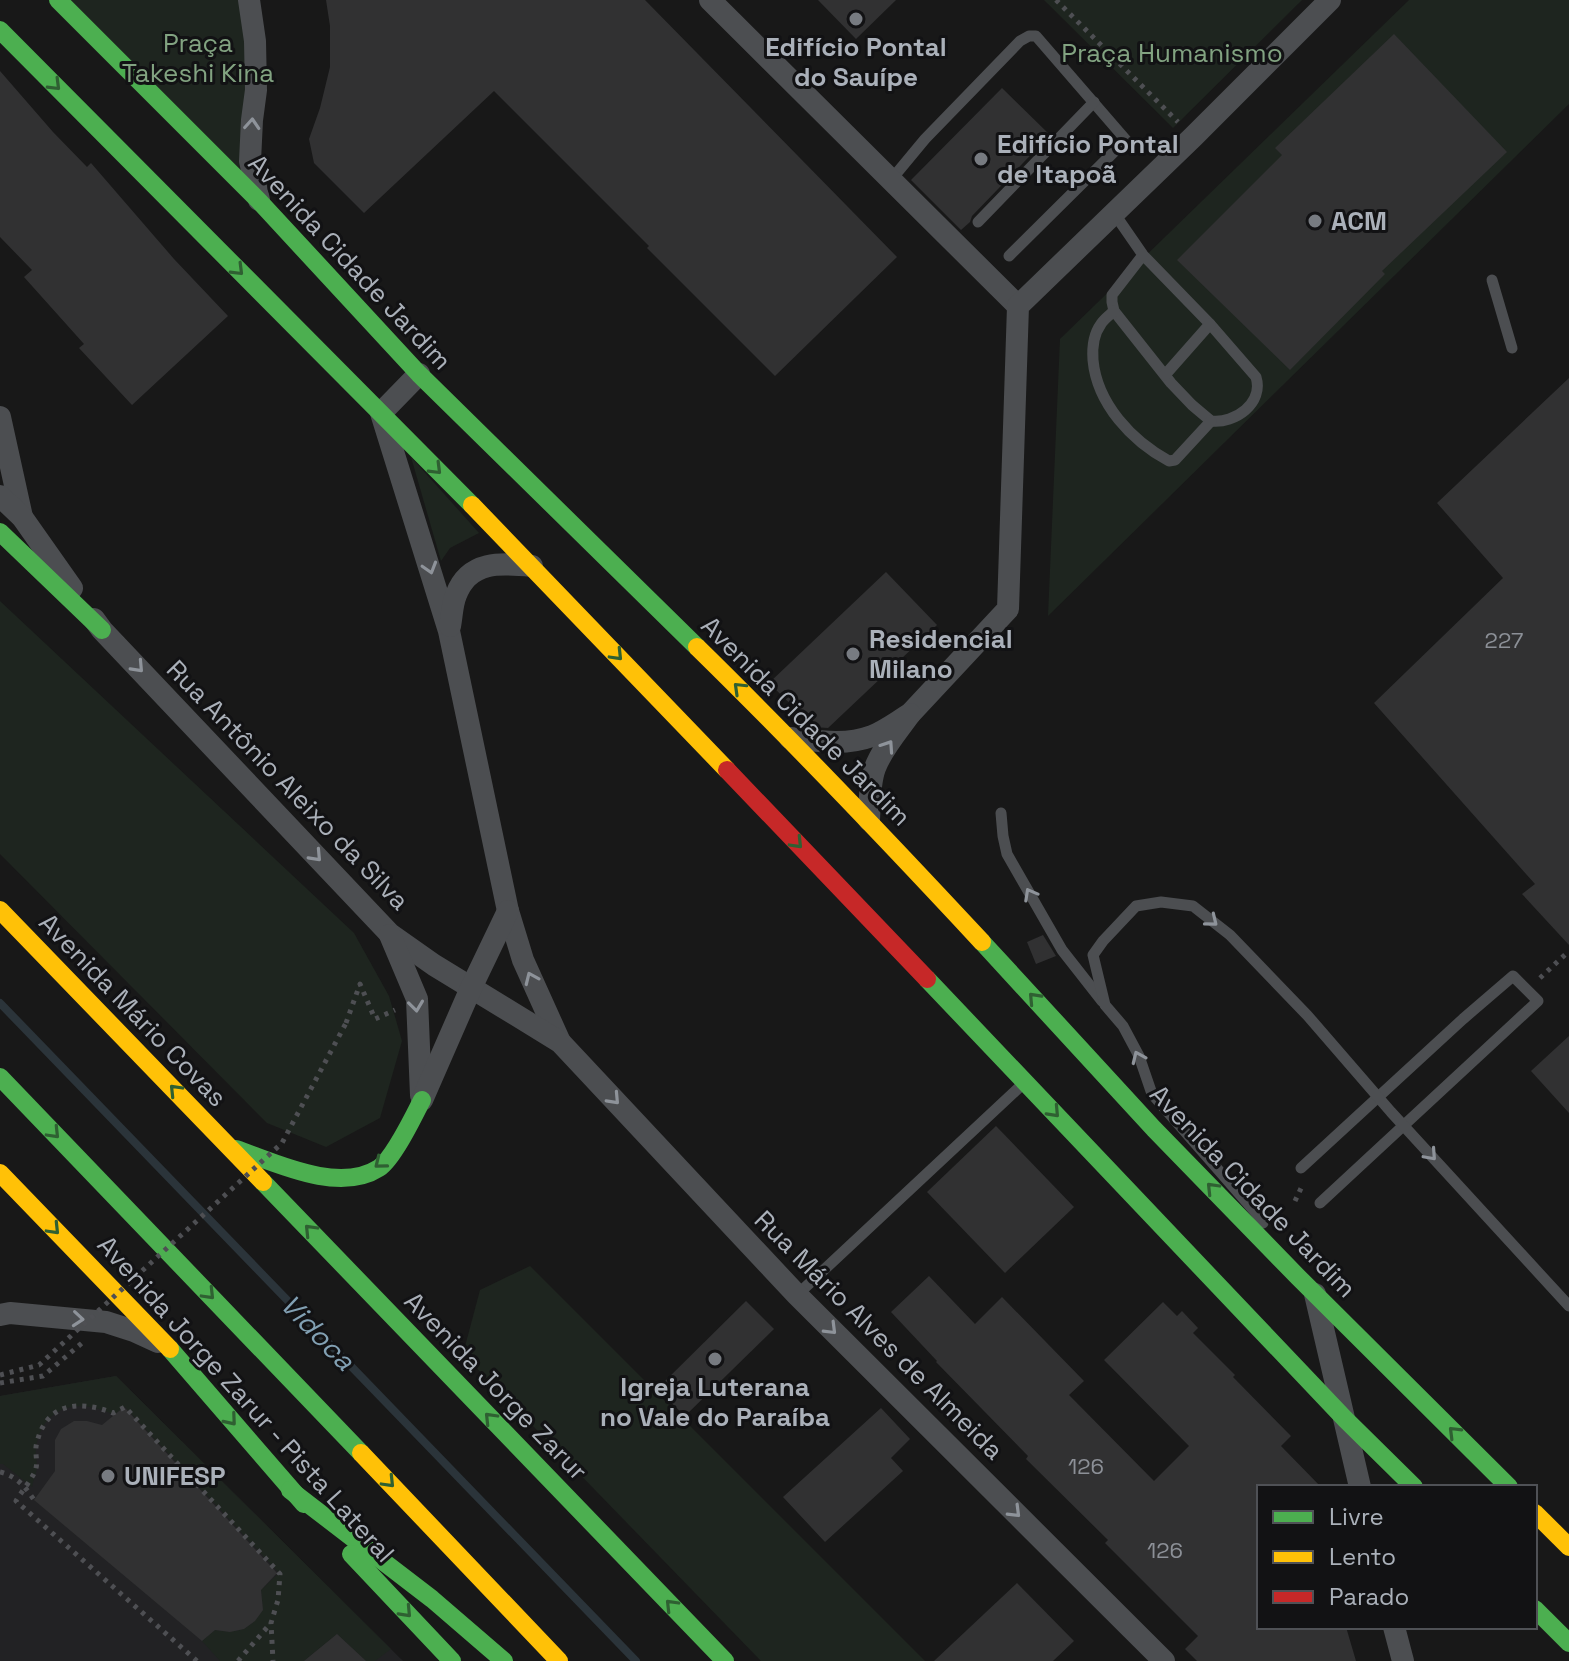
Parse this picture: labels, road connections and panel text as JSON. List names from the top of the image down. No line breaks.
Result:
{"streets":{"main road":["Avenida Cidade Jardim","Avenida Mário Covas","Avenida Jorge Zarur","Avenida Jorge Zarur - Pista Lateral"],"street":["Rua Antônio Aleixo da Silva","Rua Mário Alves de Almeida"]},"crossings":[["Rua Antônio Aleixo da Silva","Rua Mário Alves de Almeida"],["Avenida Mário Covas","Avenida Jorge Zarur"]],"one_way":["Rua Antônio Aleixo da Silva","Rua Mário Alves de Almeida"],"water":["Vidoca"],"parks":["Praça Takeshi Kina","Praça Humanismo"],"places":["Edifício Pontal do Sauípe","Edifício Pontal de Itapoã","ACM","Residencial Milano","Igreja Luterana no Vale do Paraíba","UNIFESP"],"house_numbers":["227","126","126"],"legend":["Livre","Lento","Parado"]}
